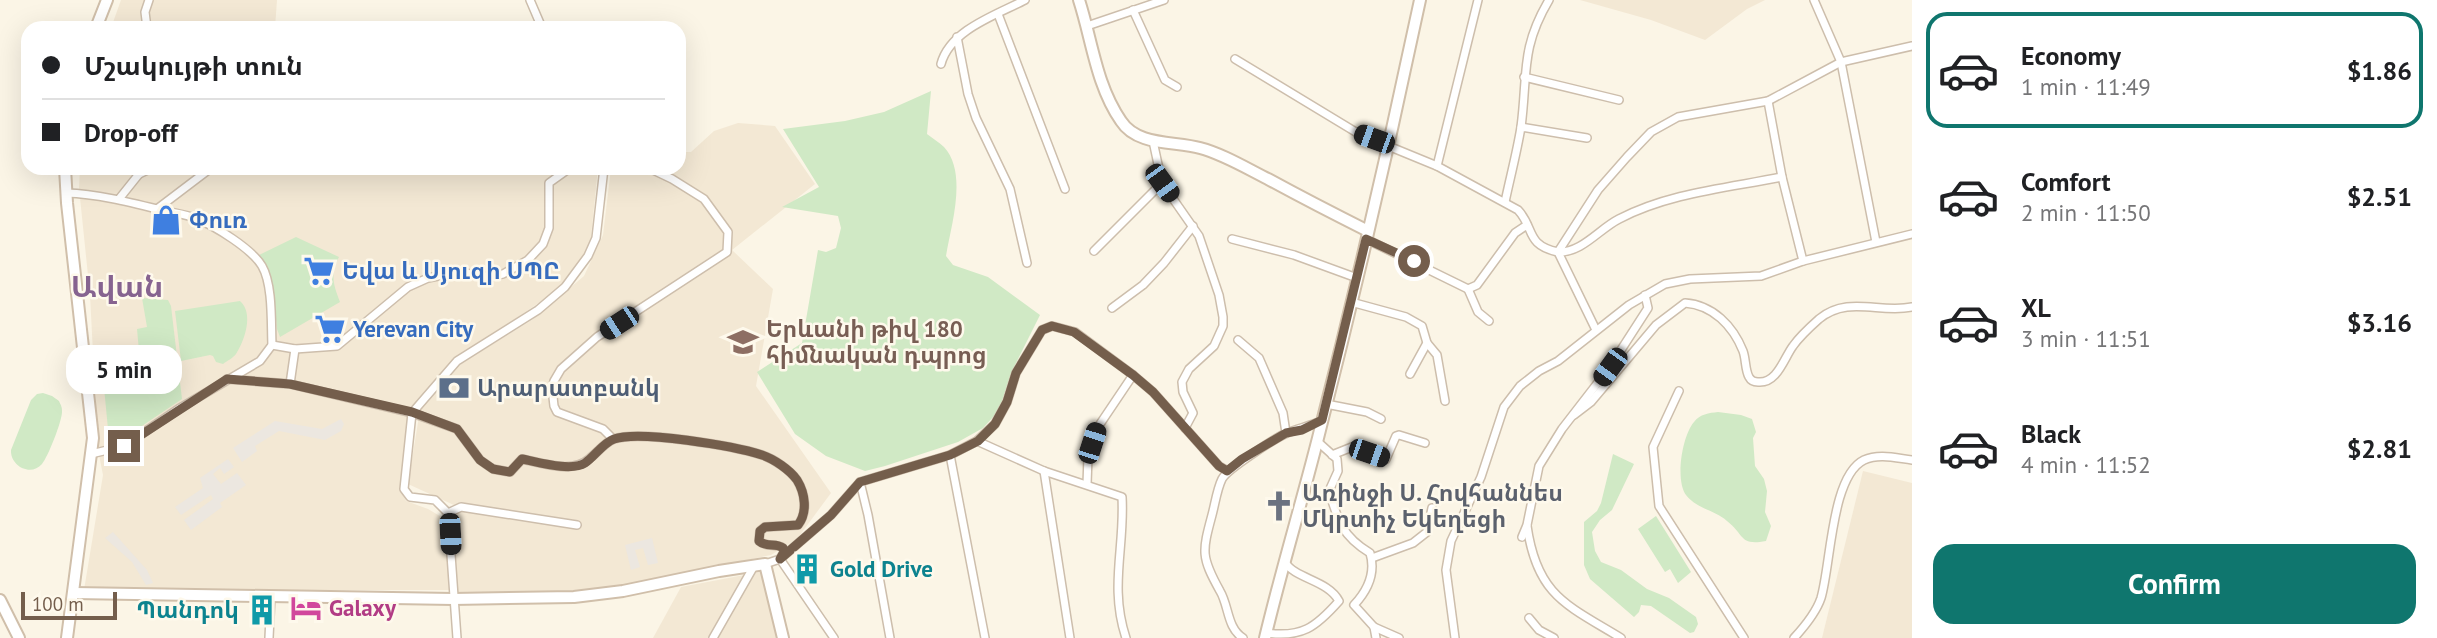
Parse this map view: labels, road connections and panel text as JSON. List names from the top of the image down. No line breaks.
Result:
{"districts":["Ավան"],"places":{"shop":["Փուռ"],"supermarket":["Եվա և Սյուզի ՍՊԸ","Yerevan City"],"school or university":["Երևանի թիվ 180 հիմնական դպրոց"],"bank":["Արարատբանկ"],"church":["Առինջի Ս. Հովհաննես Մկրտիչ Եկեղեցի"],"building":["Gold Drive","Պանդոկ"],"hotel":["Galaxy"]},"scale_bar":"100 m","page":{"list":[{"name":"Economy","note":"1 min · 11:49","value":"$1.86"},{"name":"Comfort","note":"2 min · 11:50","value":"$2.51"},{"name":"XL","note":"3 min · 11:51","value":"$3.16"},{"name":"Black","note":"4 min · 11:52","value":"$2.81"}],"banner":["Մշակույթի տուն","Drop-off"],"bubble":"5 min","buttons":"Confirm","scale":"100 m"}}
